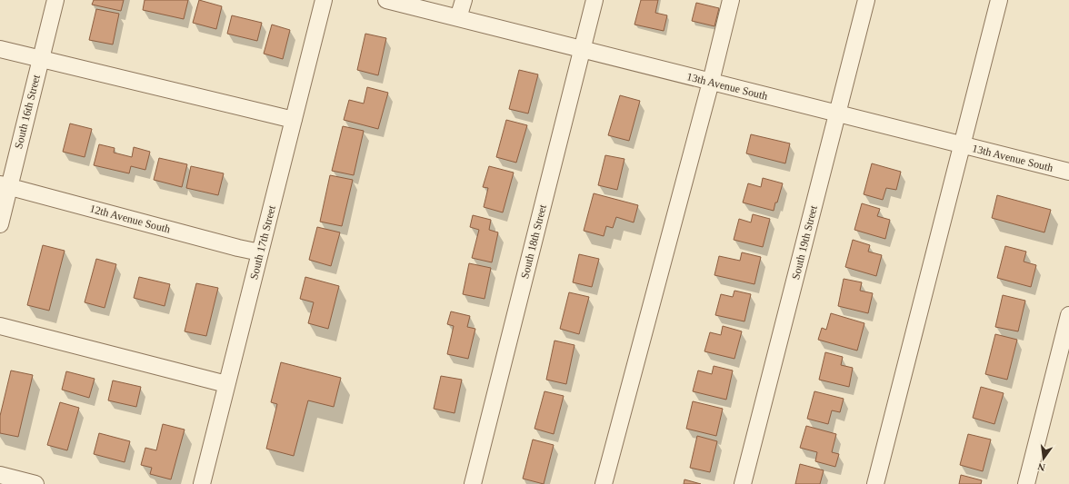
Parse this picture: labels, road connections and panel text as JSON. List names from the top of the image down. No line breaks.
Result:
{"streets":{"street":["13th Avenue South","South 16th Street","12th Avenue South","South 18th Street","South 17th Street","South 19th Street"]},"crossings":[["13th Avenue South","South 18th Street"],["13th Avenue South","South 19th Street"],["South 16th Street","12th Avenue South"],["12th Avenue South","South 17th Street"]],"north":"bottom"}
